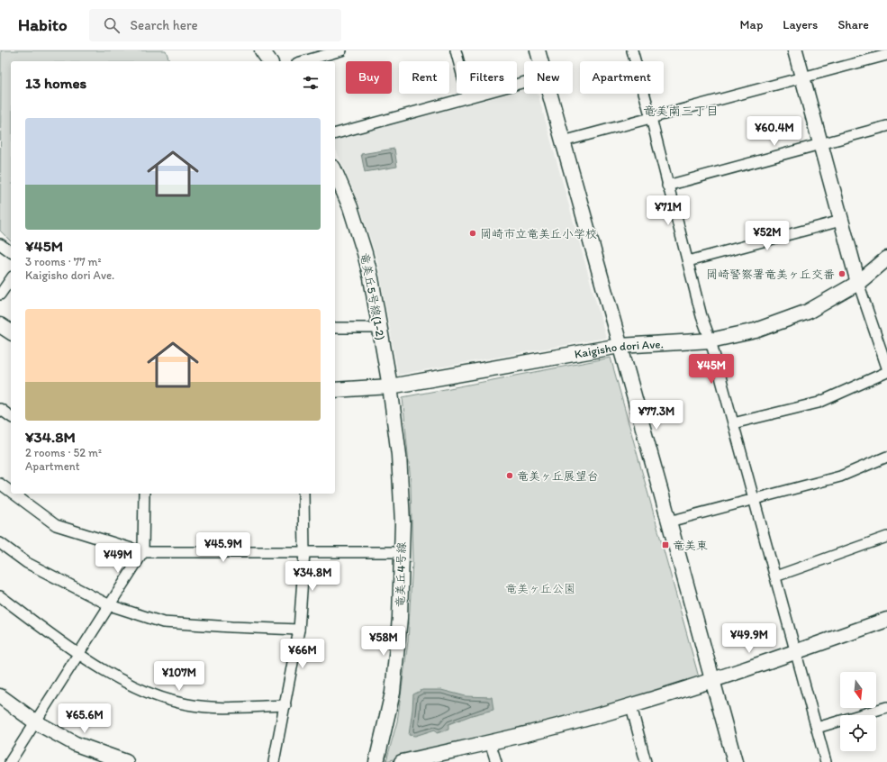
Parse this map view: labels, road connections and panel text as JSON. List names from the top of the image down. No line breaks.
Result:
{"streets":{"street":["竜美丘5号線(1-2)","Kaigisho dori Ave.","竜美丘4号線"]},"crossings":[["竜美丘5号線(1-2)","Kaigisho dori Ave."],["竜美丘5号線(1-2)","竜美丘4号線"],["Kaigisho dori Ave.","竜美丘4号線"]],"districts":["竜美南三丁目"],"parks":["竜美ヶ丘公園"],"places":{"other":["岡崎市立竜美丘小学校","岡崎警察署竜美ヶ丘交番","竜美ヶ丘展望台"],"transit":["竜美東"]},"north":"bottom","page":{"header":"Habito","search":"Search here","nav":["Map","Layers","Share"],"chip":["Buy","Rent","Filters","New","Apartment"],"heading":"13 homes","list":[{"name":"¥45M","note":"3 rooms · 77 m² · Kaigisho dori Ave."},{"name":"¥34.8M","note":"2 rooms · 52 m² · Apartment"}],"price":["¥60.4M","¥71M","¥52M","¥45M","¥77.3M","¥45.9M","¥49M","¥34.8M","¥49.9M","¥58M","¥66M","¥107M","¥65.6M"]}}
